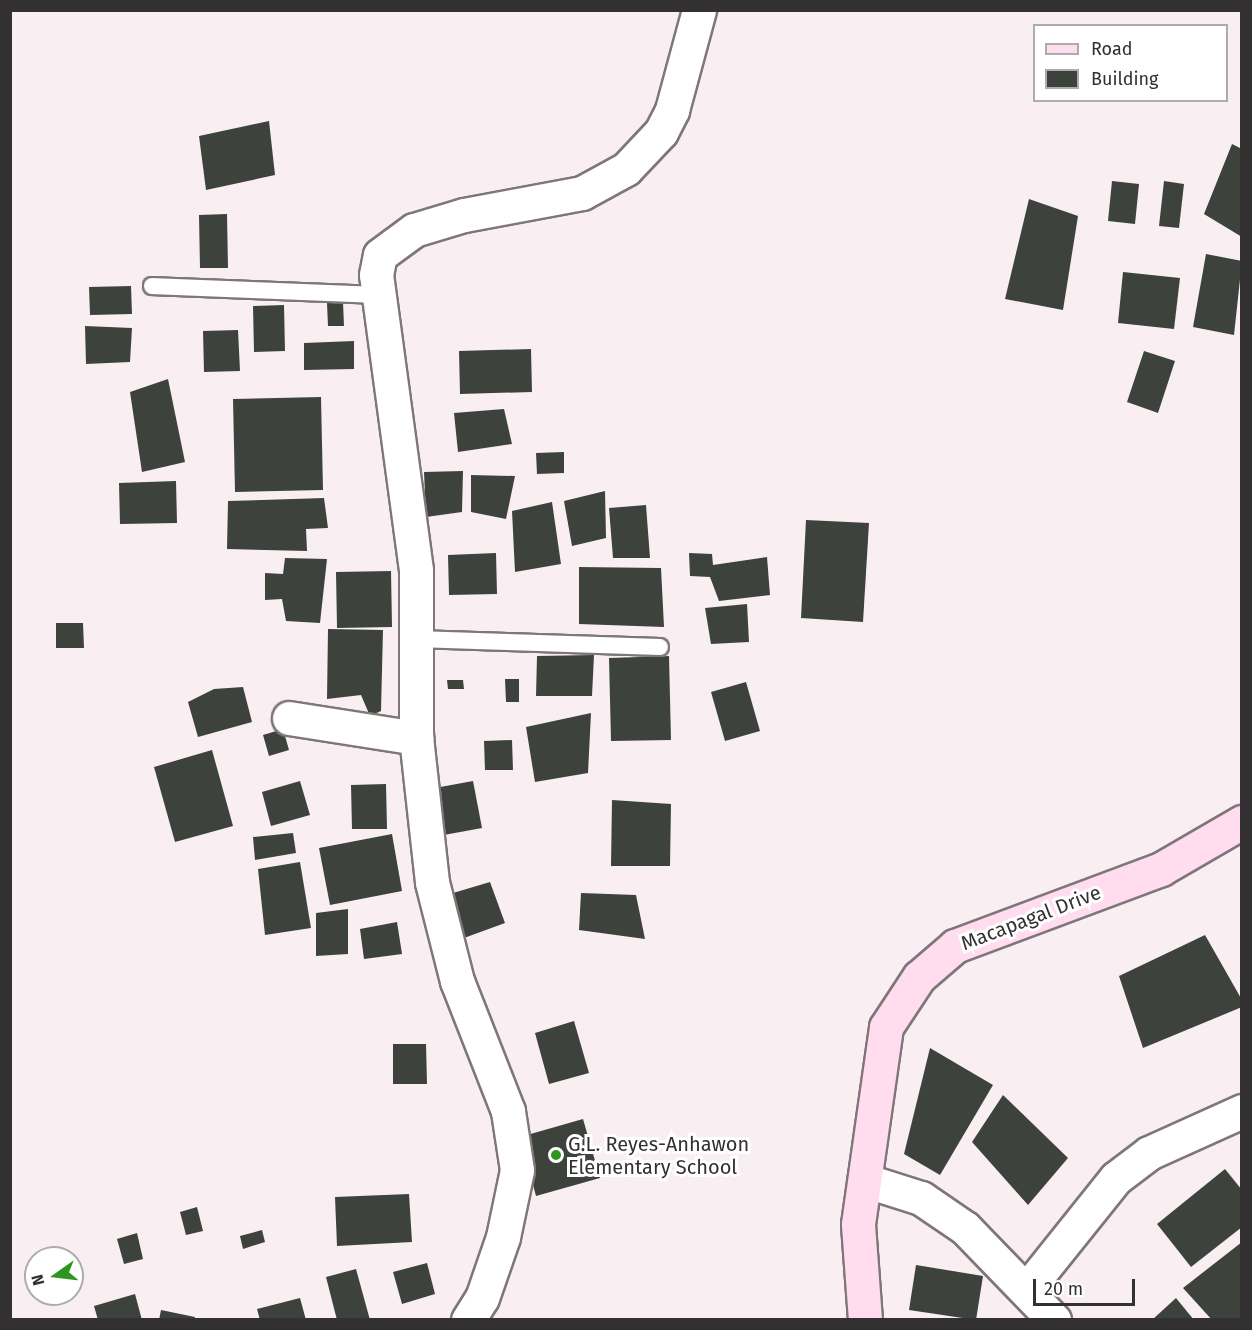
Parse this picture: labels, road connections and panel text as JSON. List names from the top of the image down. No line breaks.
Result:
{"streets":{"main road":["Macapagal Drive"]},"places":["G.L. Reyes-Anhawon Elementary School"],"legend":["Road","Building"],"scale_bar":"20 m","north":"left"}
